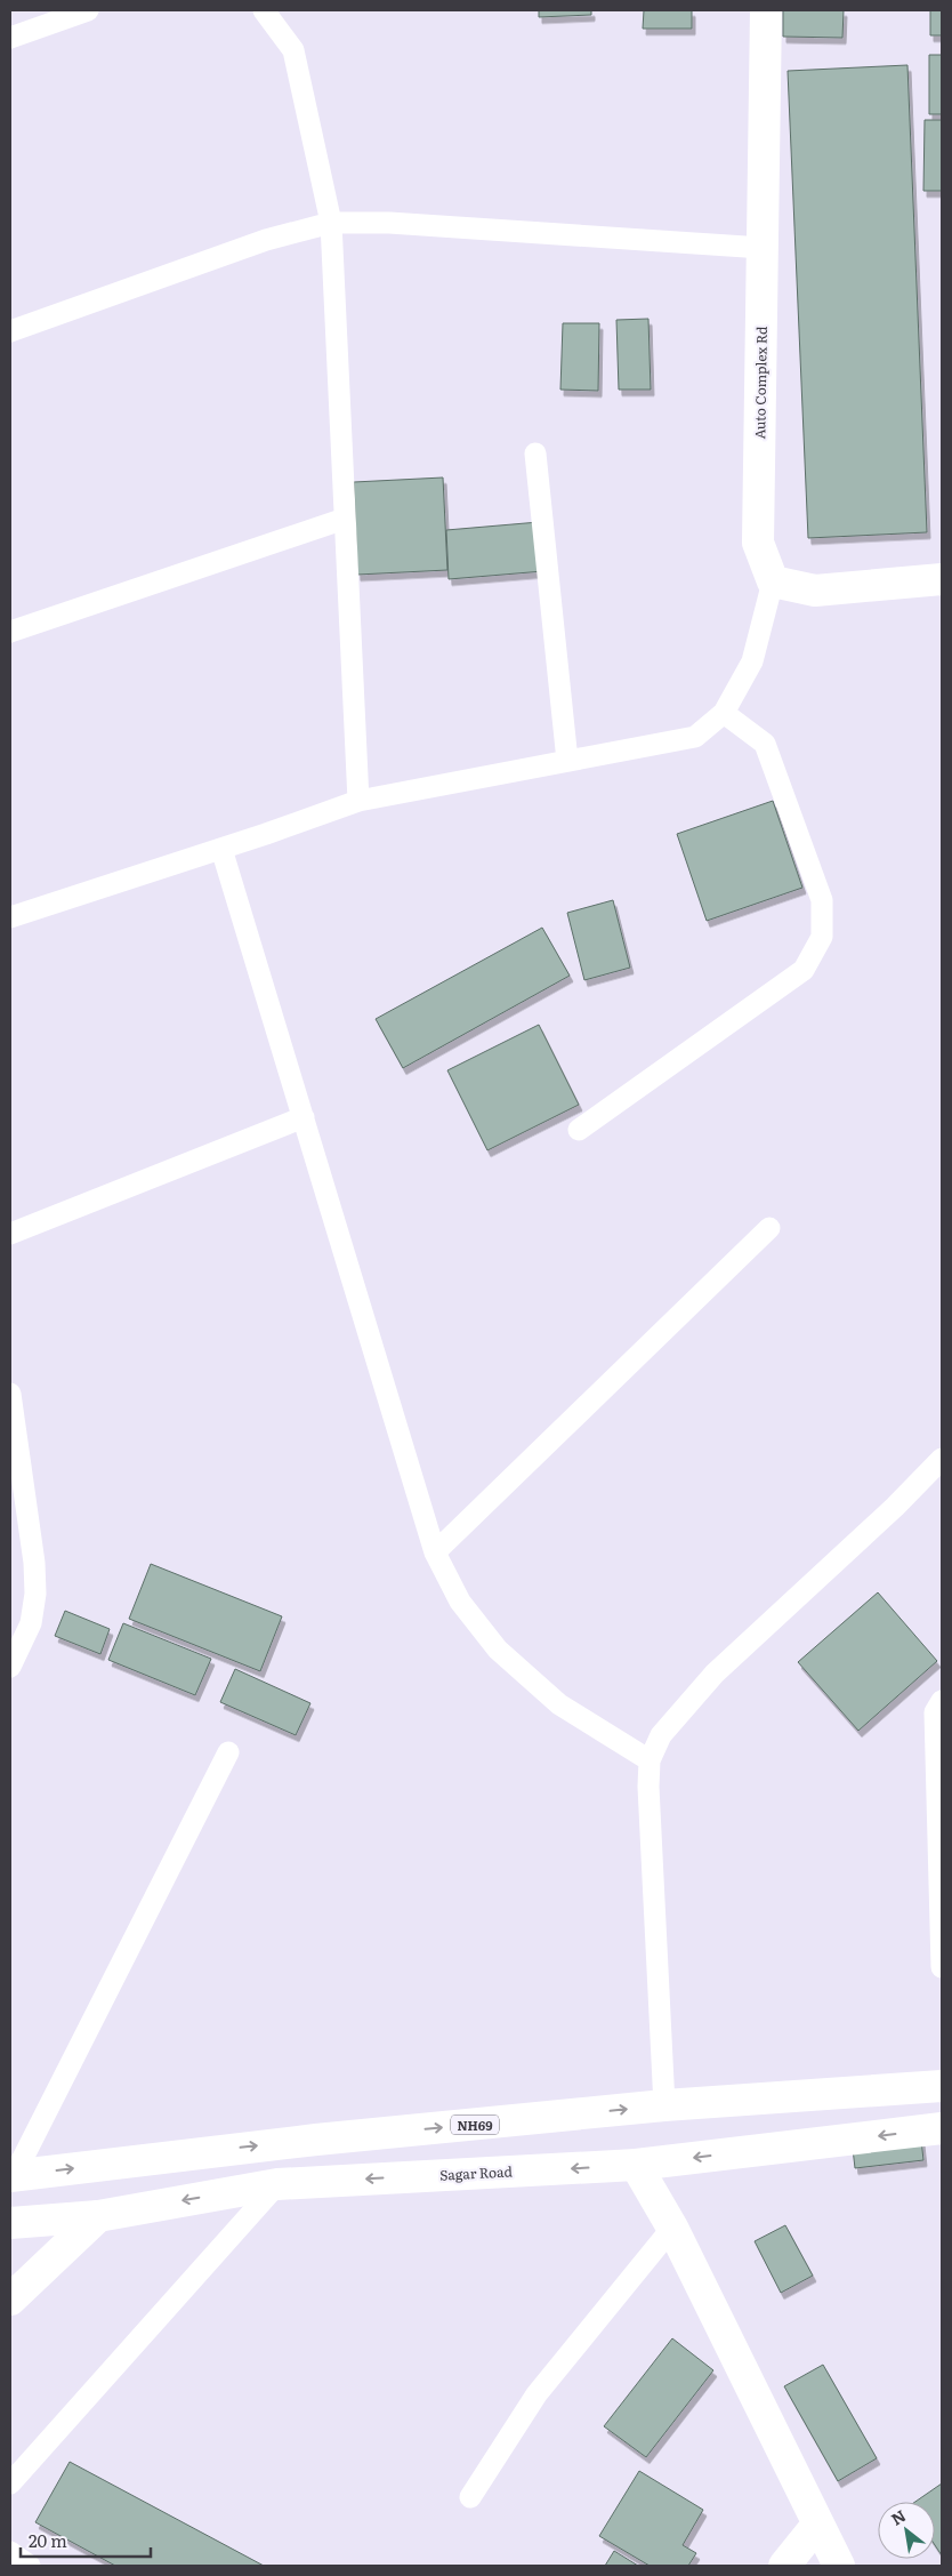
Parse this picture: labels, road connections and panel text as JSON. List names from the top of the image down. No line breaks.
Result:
{"streets":{"main road":["Auto Complex Rd","NH69","Sagar Road"]},"scale_bar":"20 m","north":"top left"}
